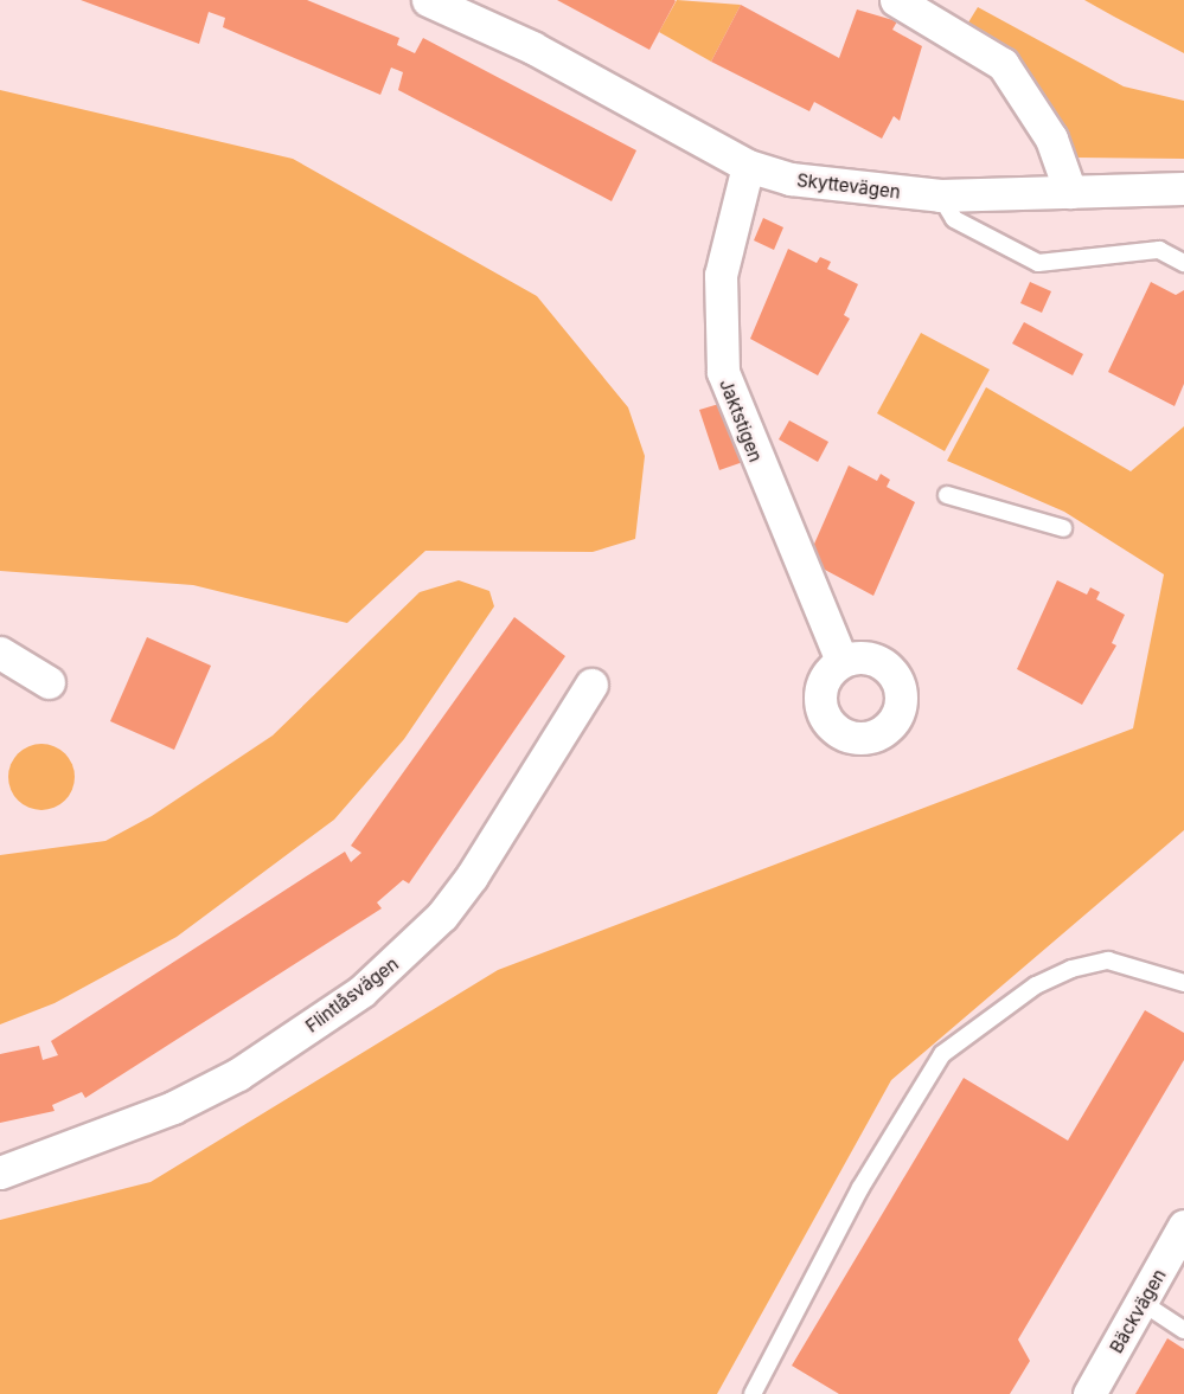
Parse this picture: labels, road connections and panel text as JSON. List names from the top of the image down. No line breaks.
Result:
{"streets":{"street":["Skyttevägen","Jaktstigen","Flintlåsvägen","Bäckvägen"]},"crossings":[["Skyttevägen","Jaktstigen"]]}
